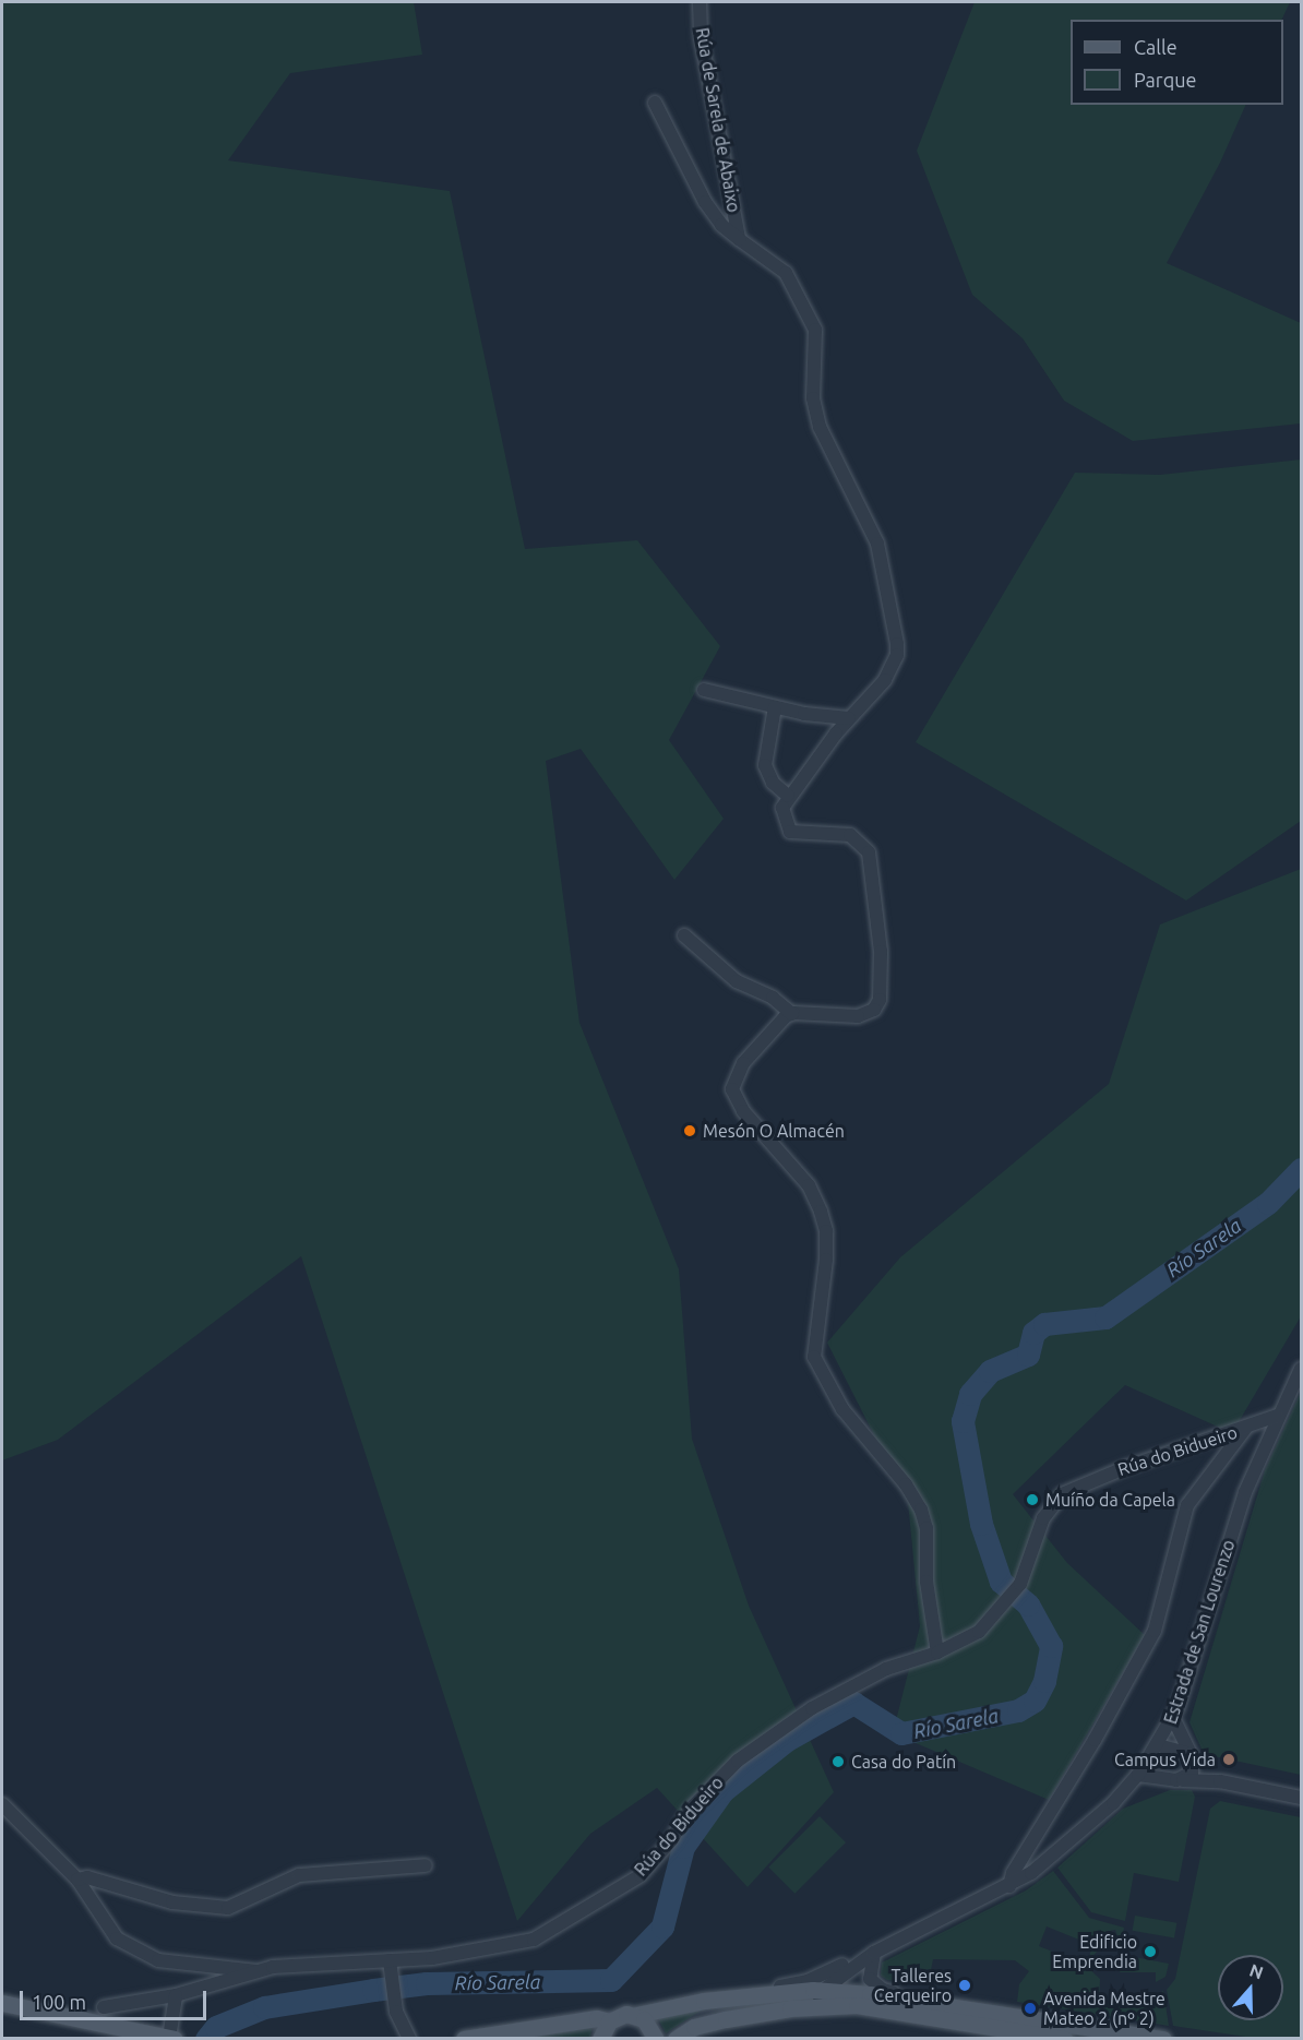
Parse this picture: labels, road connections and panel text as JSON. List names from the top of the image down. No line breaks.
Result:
{"streets":{"street":["Rúa de Sarela de Abaixo","Rúa do Bidueiro","Estrada de San Lourenzo"]},"crossings":[["Rúa do Bidueiro","Estrada de San Lourenzo"]],"water":["Río Sarela"],"places":["Mesón O Almacén","Muíño da Capela","Campus Vida","Casa do Patín","Edificio Emprendia","Talleres Cerqueiro","Avenida Mestre Mateo 2 (nº 2)"],"legend":["Calle","Parque"],"scale_bar":"100 m","north":"top"}
